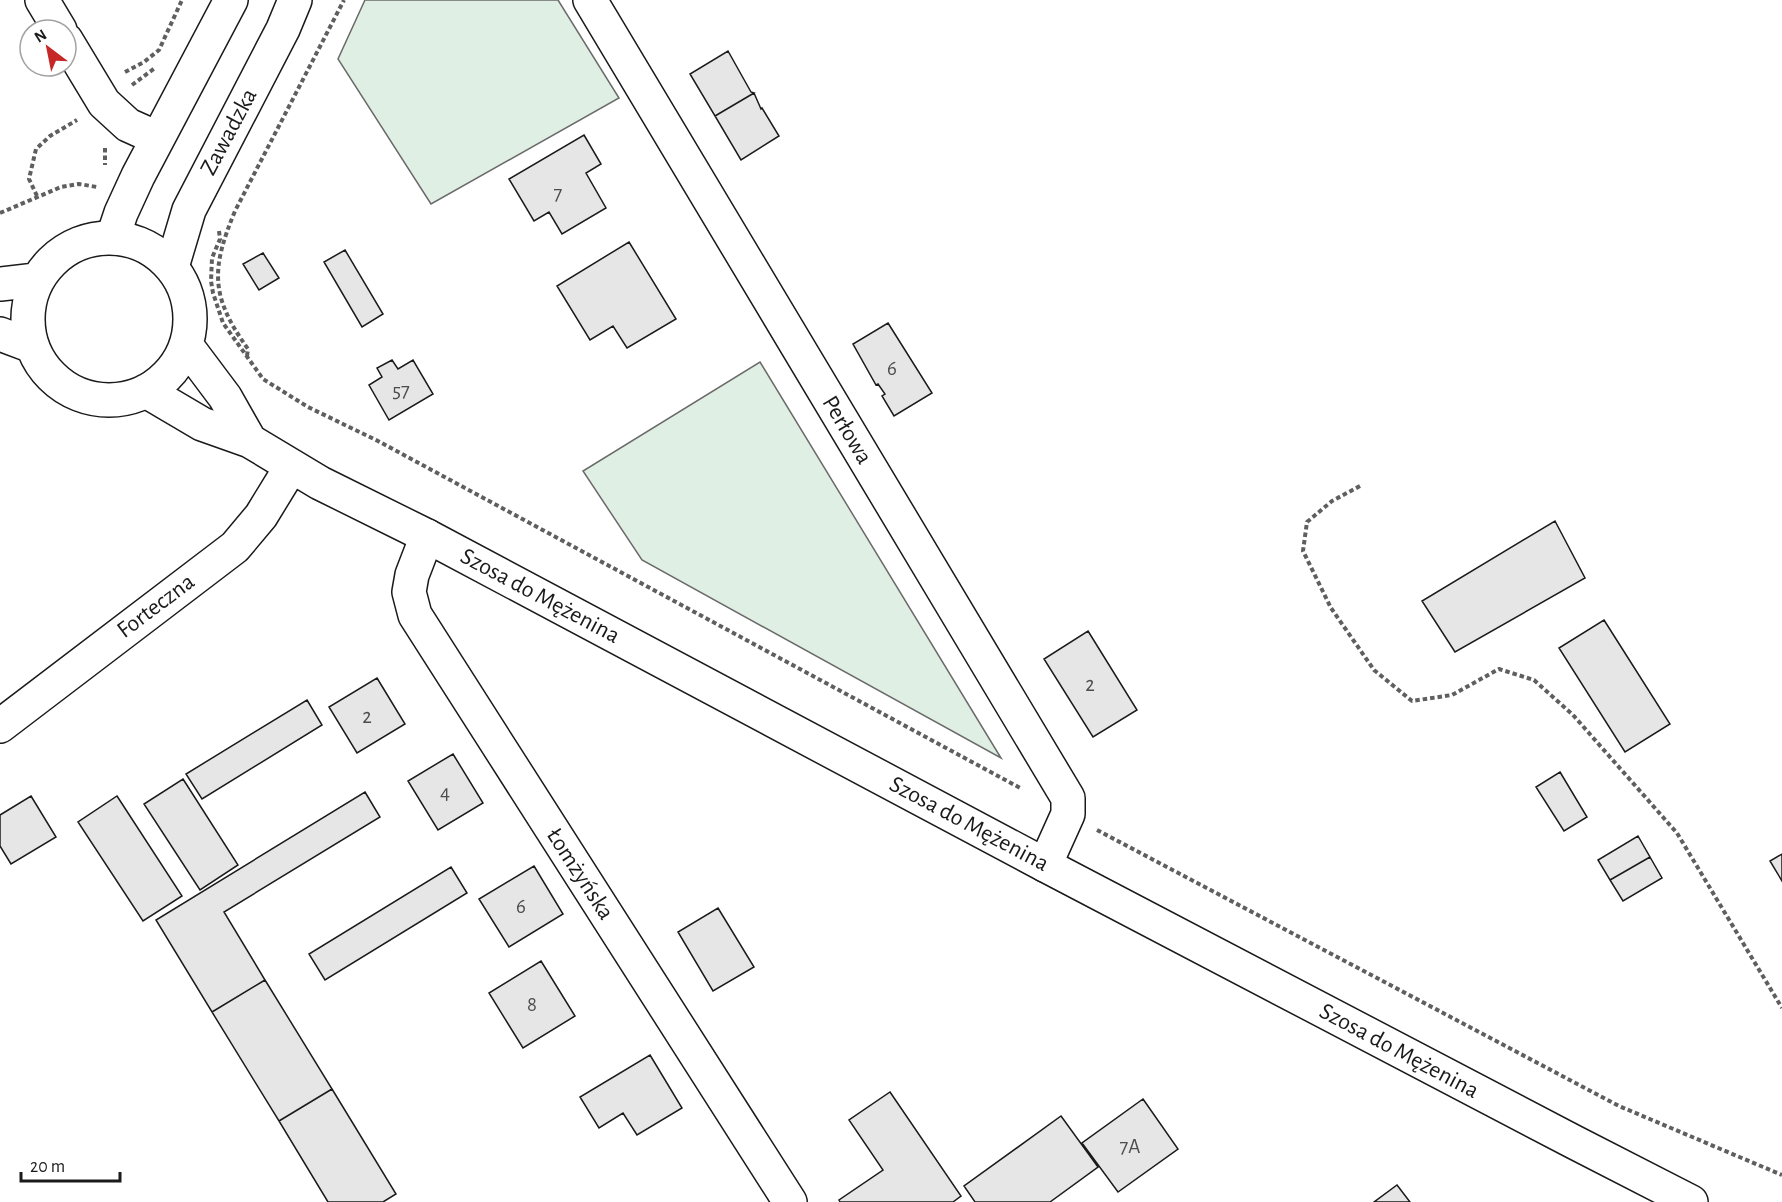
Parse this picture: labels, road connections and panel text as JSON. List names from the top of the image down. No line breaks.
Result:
{"streets":{"street":["Zawadzka","Perłowa","Szosa do Mężenina","Forteczna","Łomżyńska"]},"crossings":[["Zawadzka","Szosa do Mężenina"],["Szosa do Mężenina","Forteczna"],["Szosa do Mężenina","Łomżyńska"]],"house_numbers":["7","6","57","2","2","4","6","8","7A"],"scale_bar":"20 m","north":"top left"}
